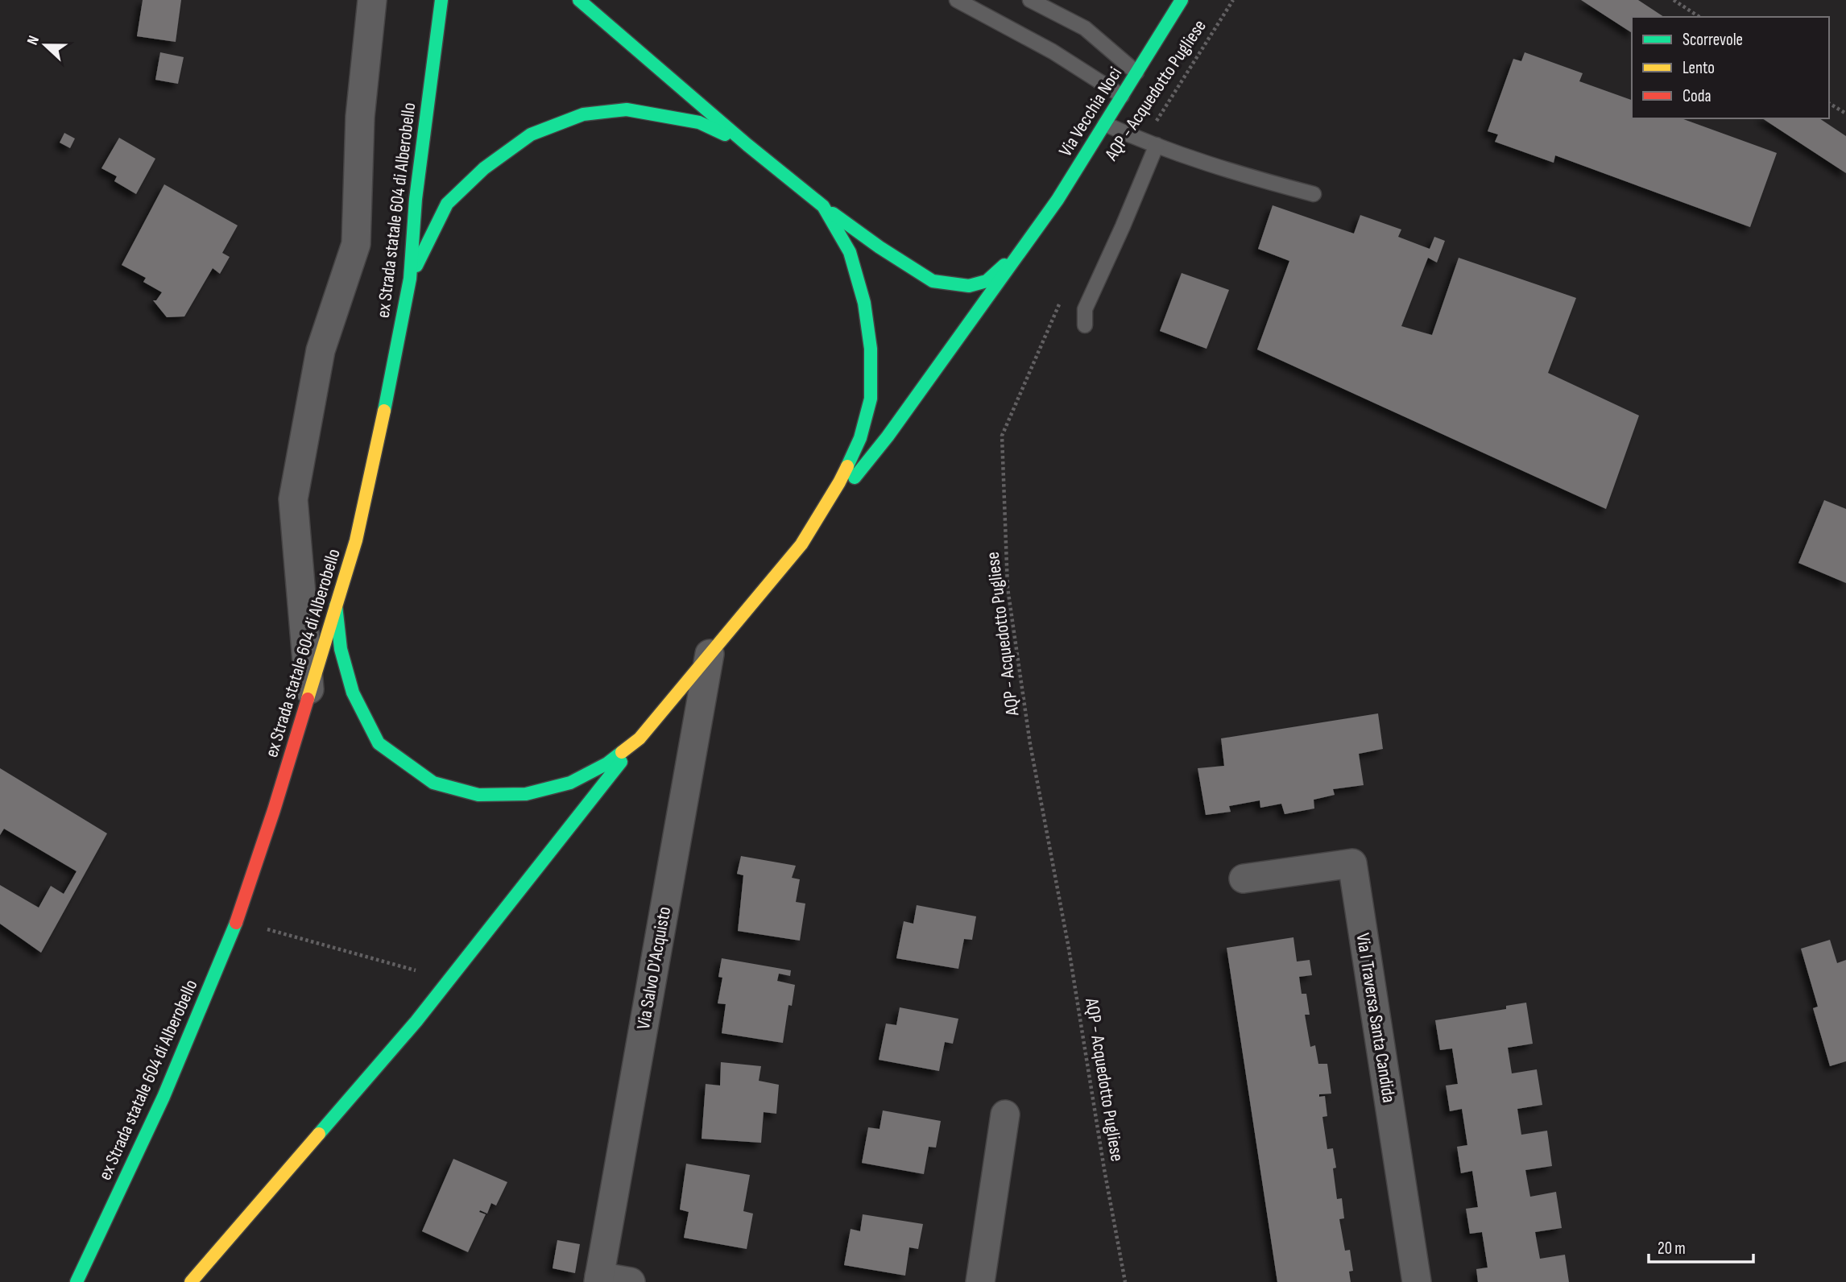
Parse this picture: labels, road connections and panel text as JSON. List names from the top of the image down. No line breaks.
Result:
{"streets":{"main road":["Via Vecchia Noci","ex Strada statale 604 di Alberobello"],"street":["Via Salvo D'Acquisto","Via I Traversa Santa Candida"],"path":["AQP - Acquedotto Pugliese"]},"legend":["Scorrevole","Lento","Coda"],"scale_bar":"20 m","north":"left"}
